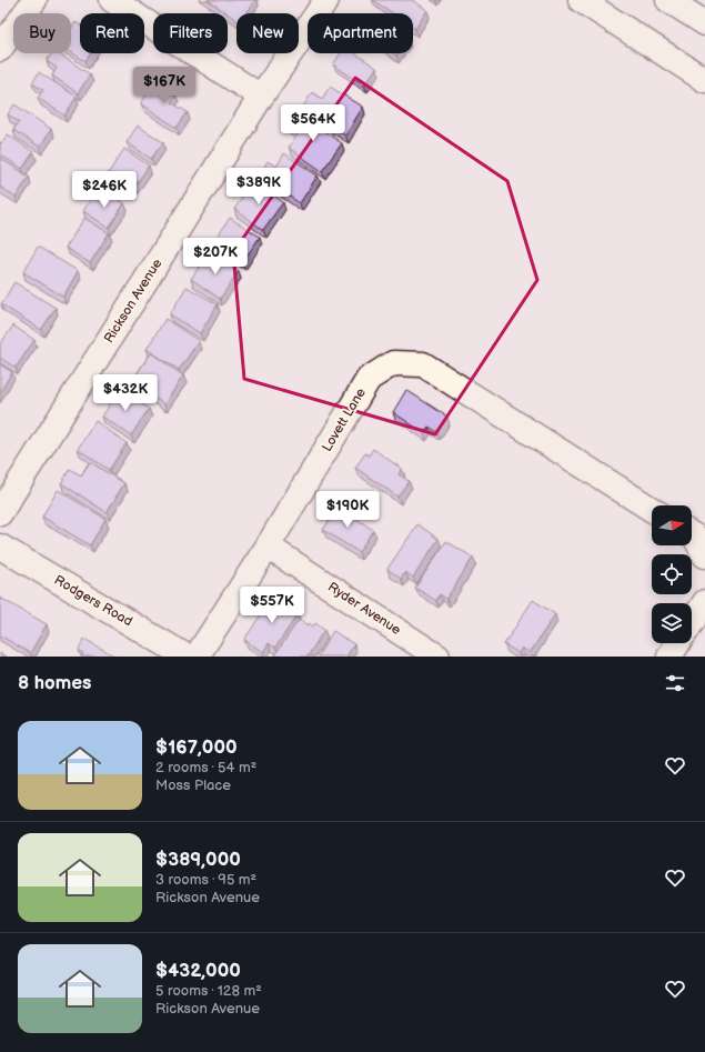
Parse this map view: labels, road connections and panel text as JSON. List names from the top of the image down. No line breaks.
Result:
{"streets":{"street":["Rickson Avenue","Lovett Lane","Rodgers Road","Ryder Avenue"]},"crossings":[["Lovett Lane","Ryder Avenue"]],"north":"right","page":{"chip":["Buy","Rent","Filters","New","Apartment"],"price":["$167K","$564K","$389K","$246K","$207K","$432K","$190K","$557K"],"heading":"8 homes","list":[{"name":"$167,000","note":"2 rooms · 54 m² · Moss Place"},{"name":"$389,000","note":"3 rooms · 95 m² · Rickson Avenue"},{"name":"$432,000","note":"5 rooms · 128 m² · Rickson Avenue"}]}}
